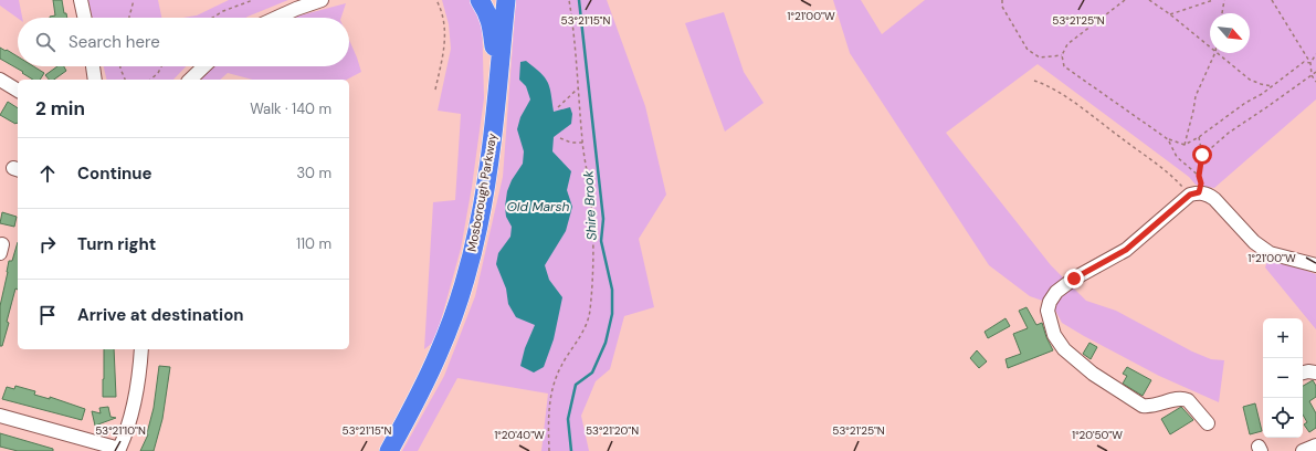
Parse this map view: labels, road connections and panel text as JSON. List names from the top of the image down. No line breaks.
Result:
{"streets":{"highway":["Mosborough Parkway"]},"water":["Shire Brook","Old Marsh"],"north":"bottom right","page":{"search":"Search here","heading":["2 min","Walk · 140 m"],"list":[["Continue","30 m"],["Turn right","110 m"],"Arrive at destination"],"map_buttons":["+","−"]},"coordinates":["1°21'00\"W","53°21'15\"N","53°21'25\"N","53°21'10\"N","53°21'20\"N","1°20'40\"W","1°20'50\"W"]}
